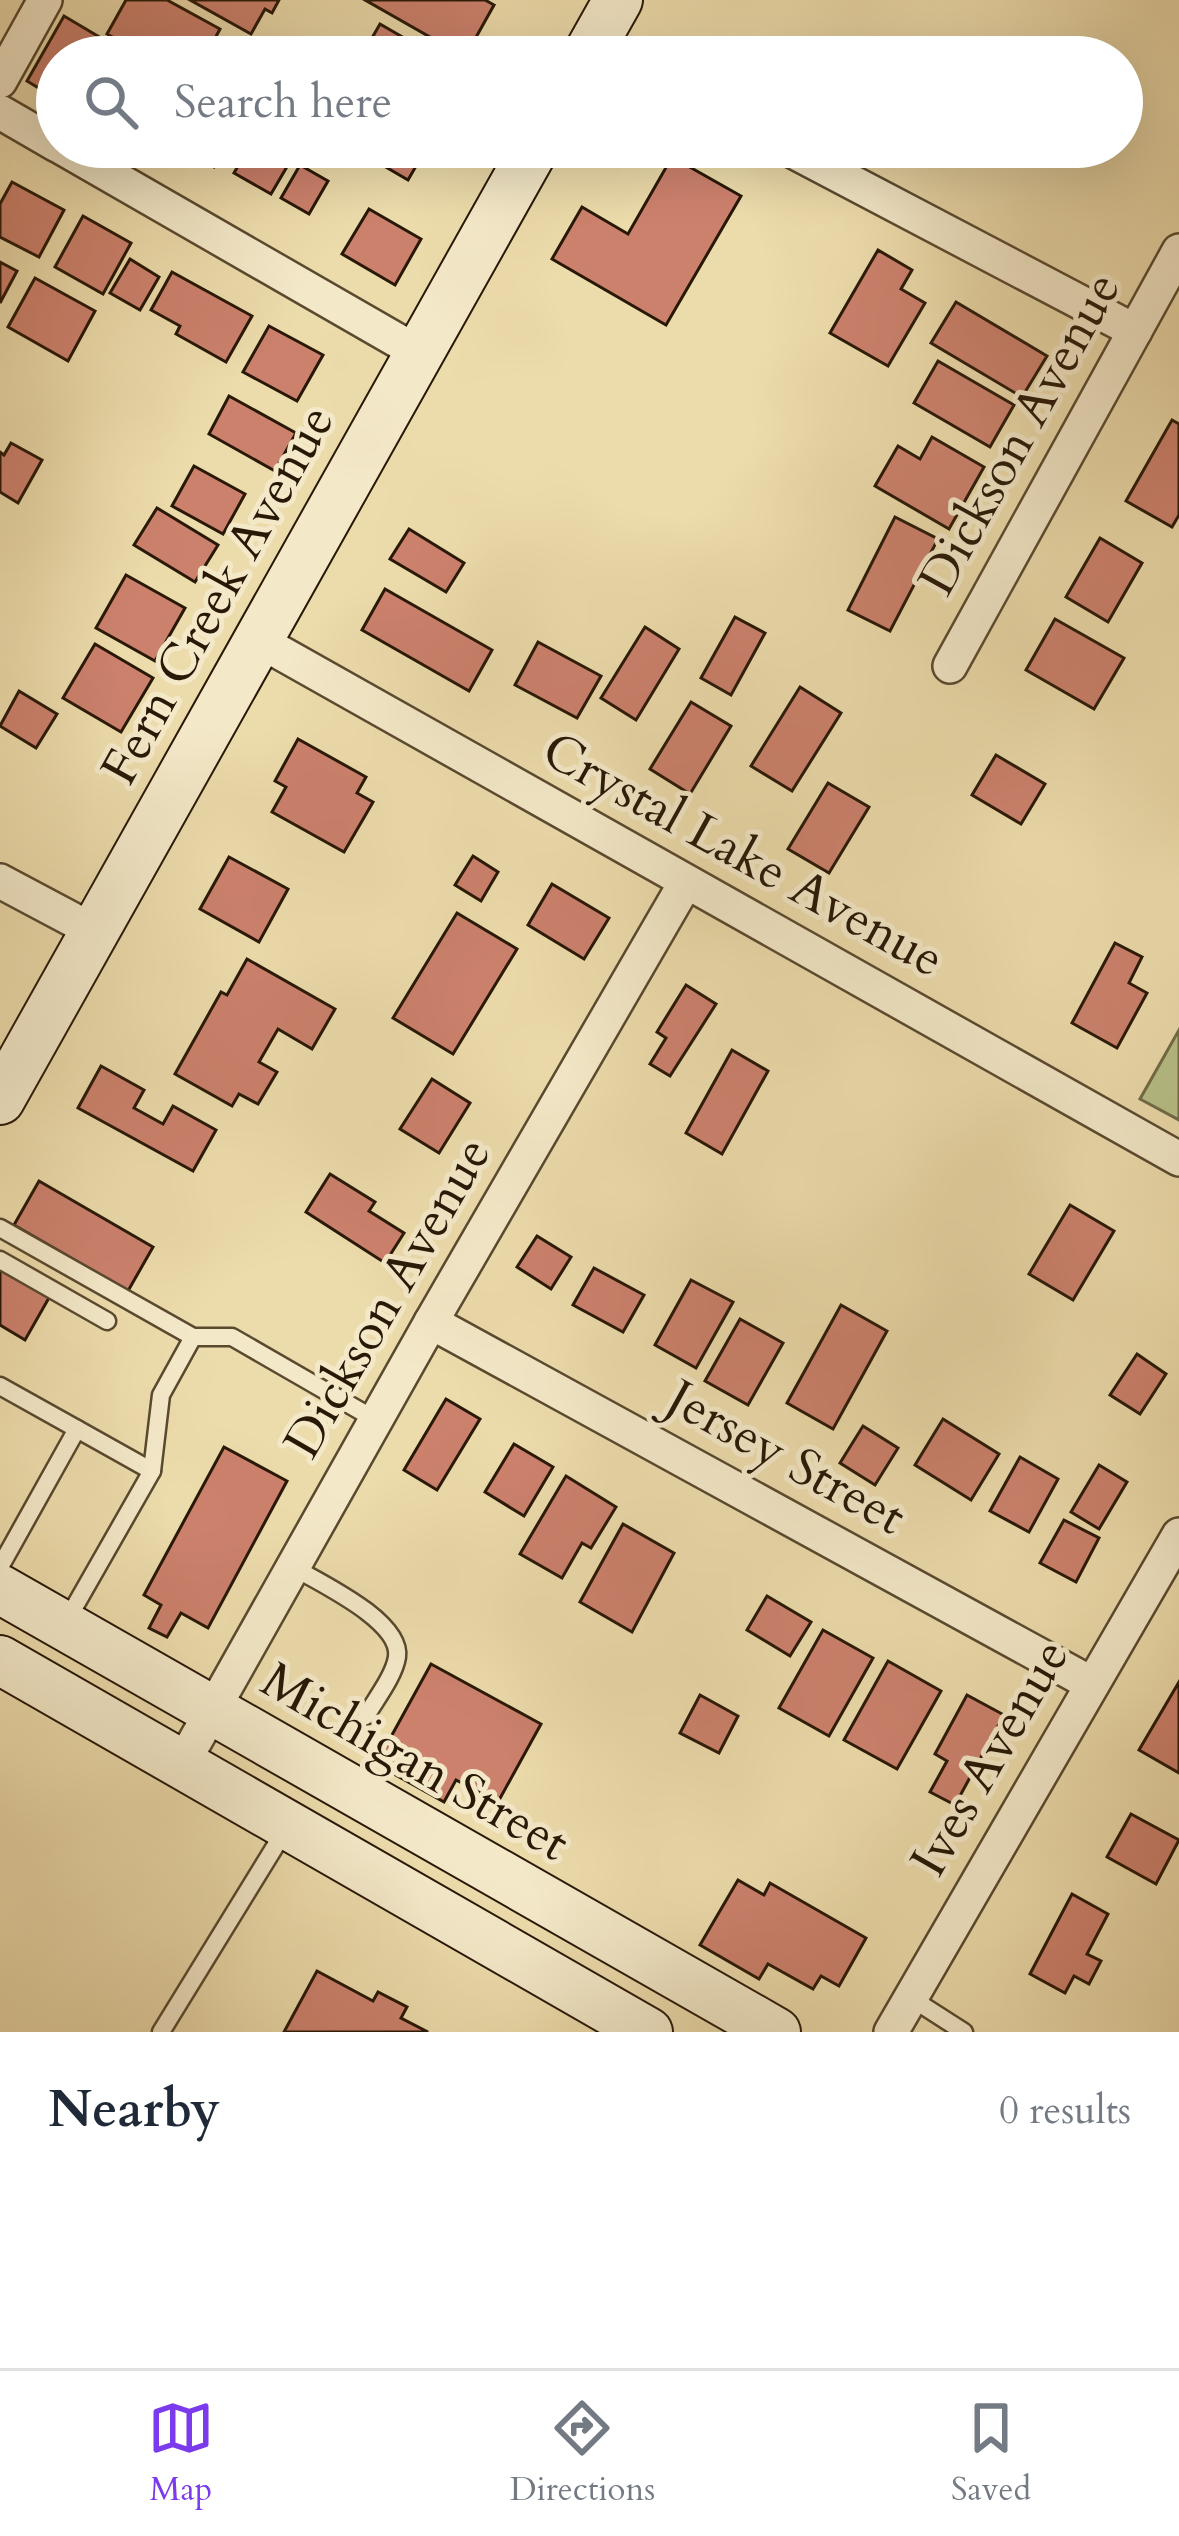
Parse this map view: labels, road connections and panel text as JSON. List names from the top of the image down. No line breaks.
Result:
{"streets":{"street":["Dickson Avenue","Fern Creek Avenue","Crystal Lake Avenue","Jersey Street","Ives Avenue","Michigan Street"]},"crossings":[["Dickson Avenue","Crystal Lake Avenue"],["Dickson Avenue","Jersey Street"],["Dickson Avenue","Michigan Street"],["Fern Creek Avenue","Crystal Lake Avenue"],["Jersey Street","Ives Avenue"]],"page":{"search":"Search here","heading":["Nearby","0 results"],"nav":["Map","Directions","Saved"]}}
